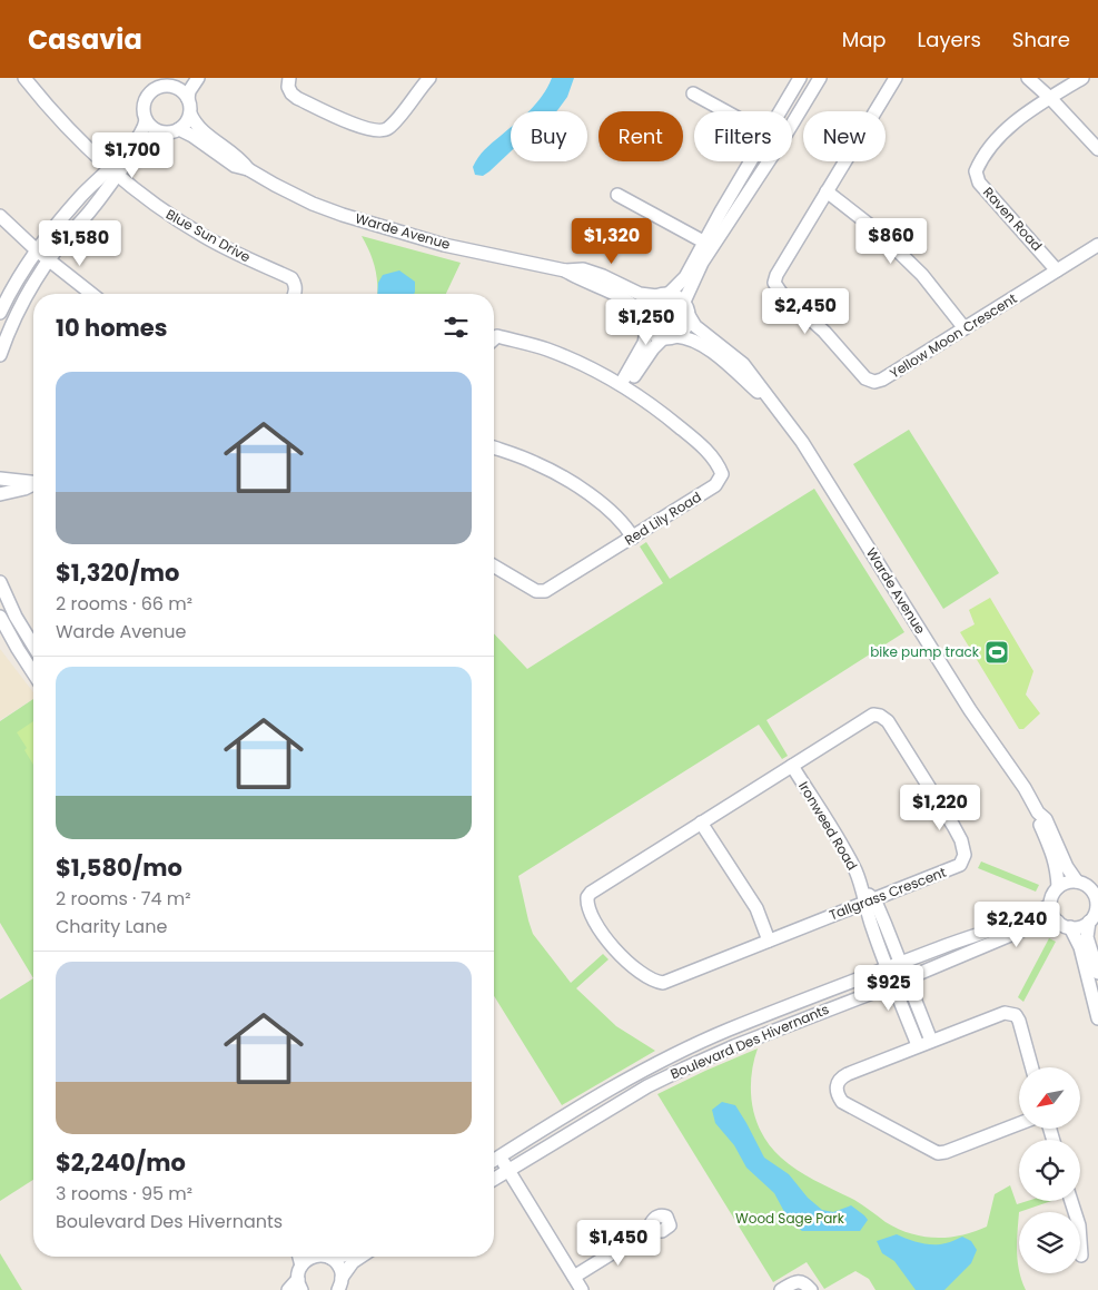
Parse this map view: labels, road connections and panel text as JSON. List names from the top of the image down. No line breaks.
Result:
{"streets":{"street":["Raven Road","Warde Avenue","Blue Sun Drive","Yellow Moon Crescent","Red Lily Road","Ironweed Road","Tallgrass Crescent","Boulevard Des Hivernants"]},"crossings":[["Raven Road","Yellow Moon Crescent"],["Warde Avenue","Boulevard Des Hivernants"],["Ironweed Road","Tallgrass Crescent"],["Ironweed Road","Boulevard Des Hivernants"]],"parks":["Wood Sage Park"],"places":{"sports":["bike pump track"]},"north":"bottom left","page":{"header":"Casavia","nav":["Map","Layers","Share"],"chip":["Buy","Rent","Filters","New"],"price":["$1,700","$1,320","$860","$1,580","$2,450","$1,250","$1,220","$2,240","$925","$1,450"],"heading":"10 homes","list":[{"name":"$1,320/mo","note":"2 rooms · 66 m² · Warde Avenue"},{"name":"$1,580/mo","note":"2 rooms · 74 m² · Charity Lane"},{"name":"$2,240/mo","note":"3 rooms · 95 m² · Boulevard Des Hivernants"}]}}
